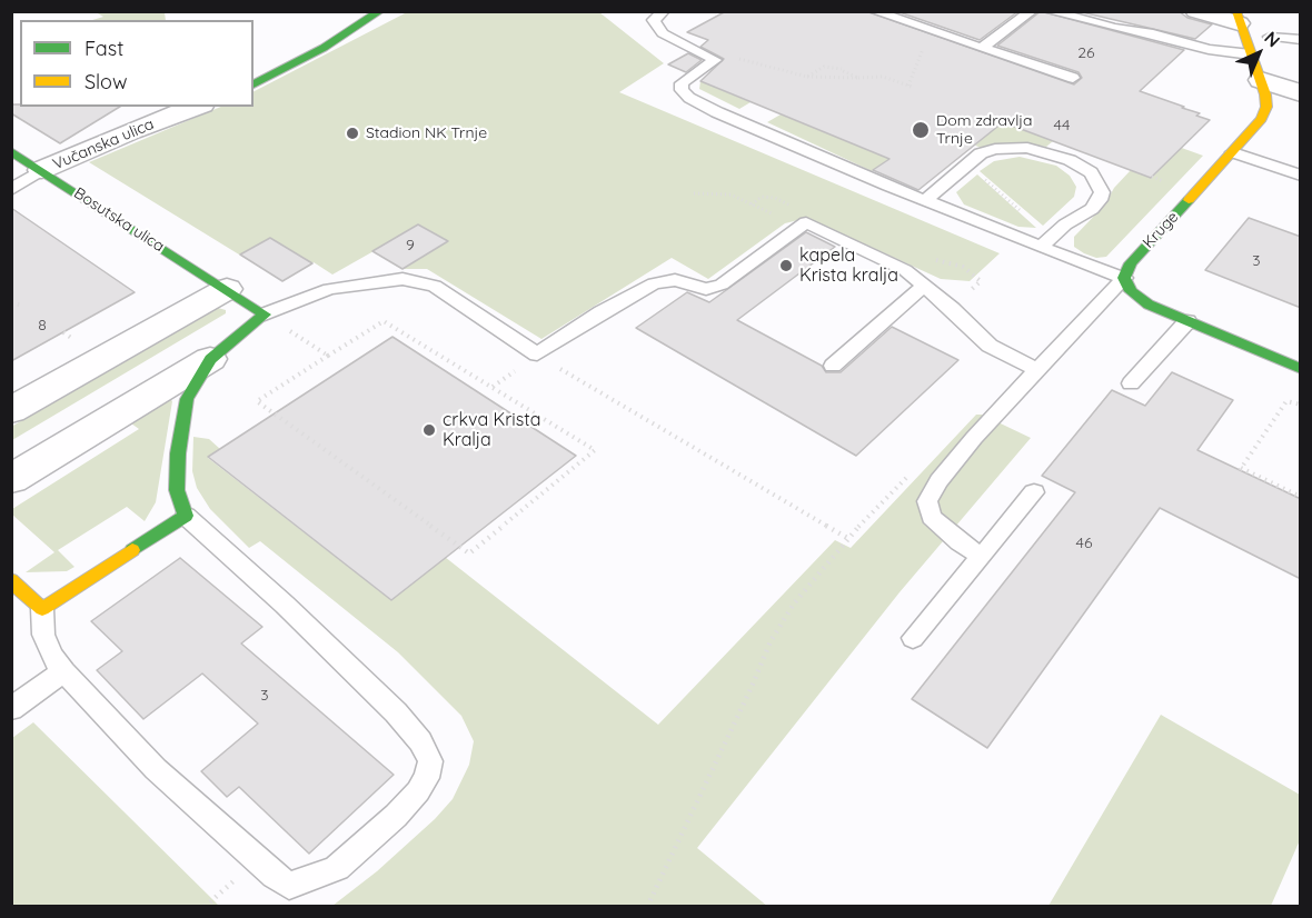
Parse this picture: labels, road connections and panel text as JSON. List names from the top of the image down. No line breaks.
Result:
{"streets":{"street":["Vučanska ulica","Bosutska ulica","Kruge"]},"crossings":[["Vučanska ulica","Bosutska ulica"]],"places":["Dom zdravlja Trnje","Stadion NK Trnje","kapela Krista kralja","crkva Krista Kralja"],"house_numbers":["26","44","9","3","8","46","3"],"legend":["Fast","Slow"],"north":"top right"}
